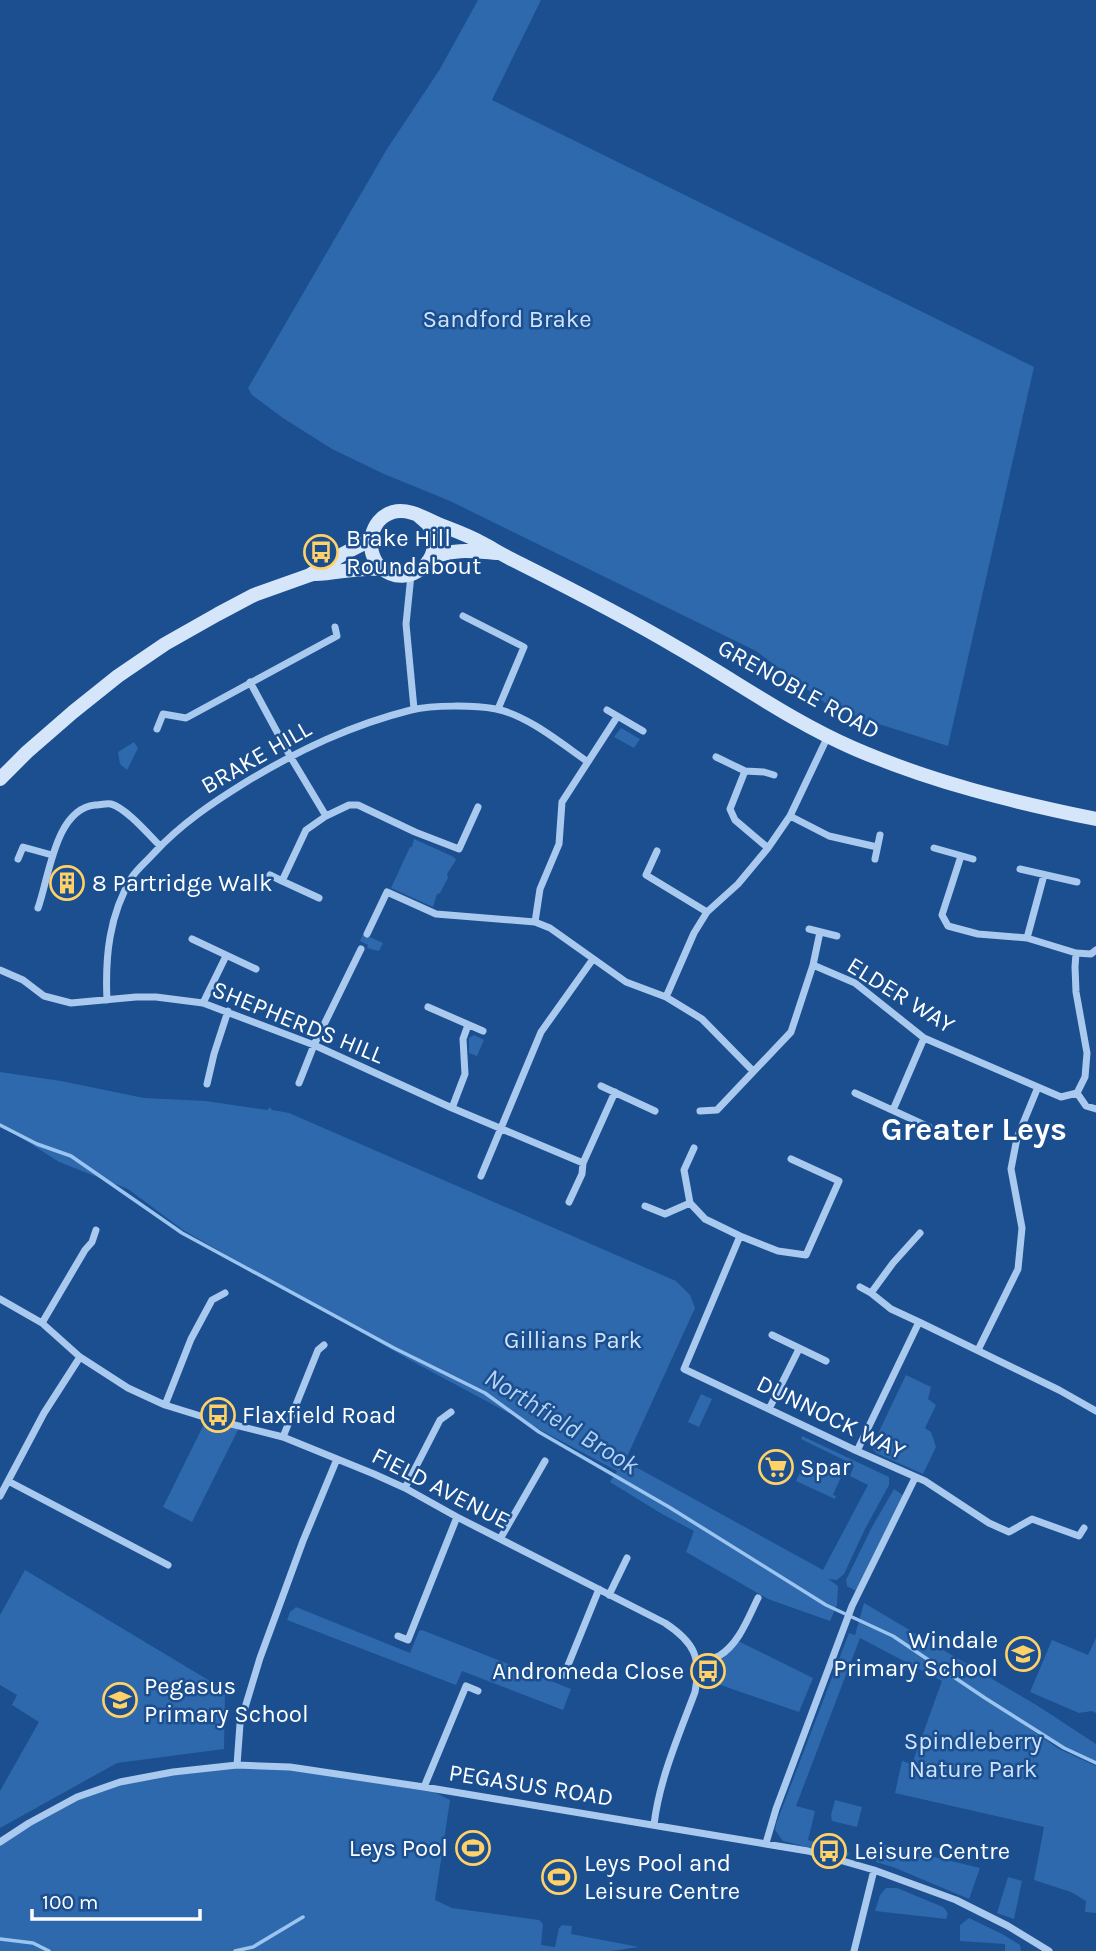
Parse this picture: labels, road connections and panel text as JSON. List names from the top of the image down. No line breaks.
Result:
{"streets":{"street":["GRENOBLE ROAD","BRAKE HILL","ELDER WAY","SHEPHERDS HILL","DUNNOCK WAY","FIELD AVENUE","PEGASUS ROAD"]},"crossings":[["BRAKE HILL","SHEPHERDS HILL"]],"districts":["Greater Leys"],"water":["Northfield Brook"],"parks":["Sandford Brake","Gillians Park","Spindleberry Nature Park"],"places":{"bus stop":["Brake Hill Roundabout","Flaxfield Road","Andromeda Close","Leisure Centre"],"building":["8 Partridge Walk"],"supermarket":["Spar"],"school or university":["Windale Primary School","Pegasus Primary School"],"sports":["Leys Pool","Leys Pool and Leisure Centre"]},"scale_bar":"100 m"}
